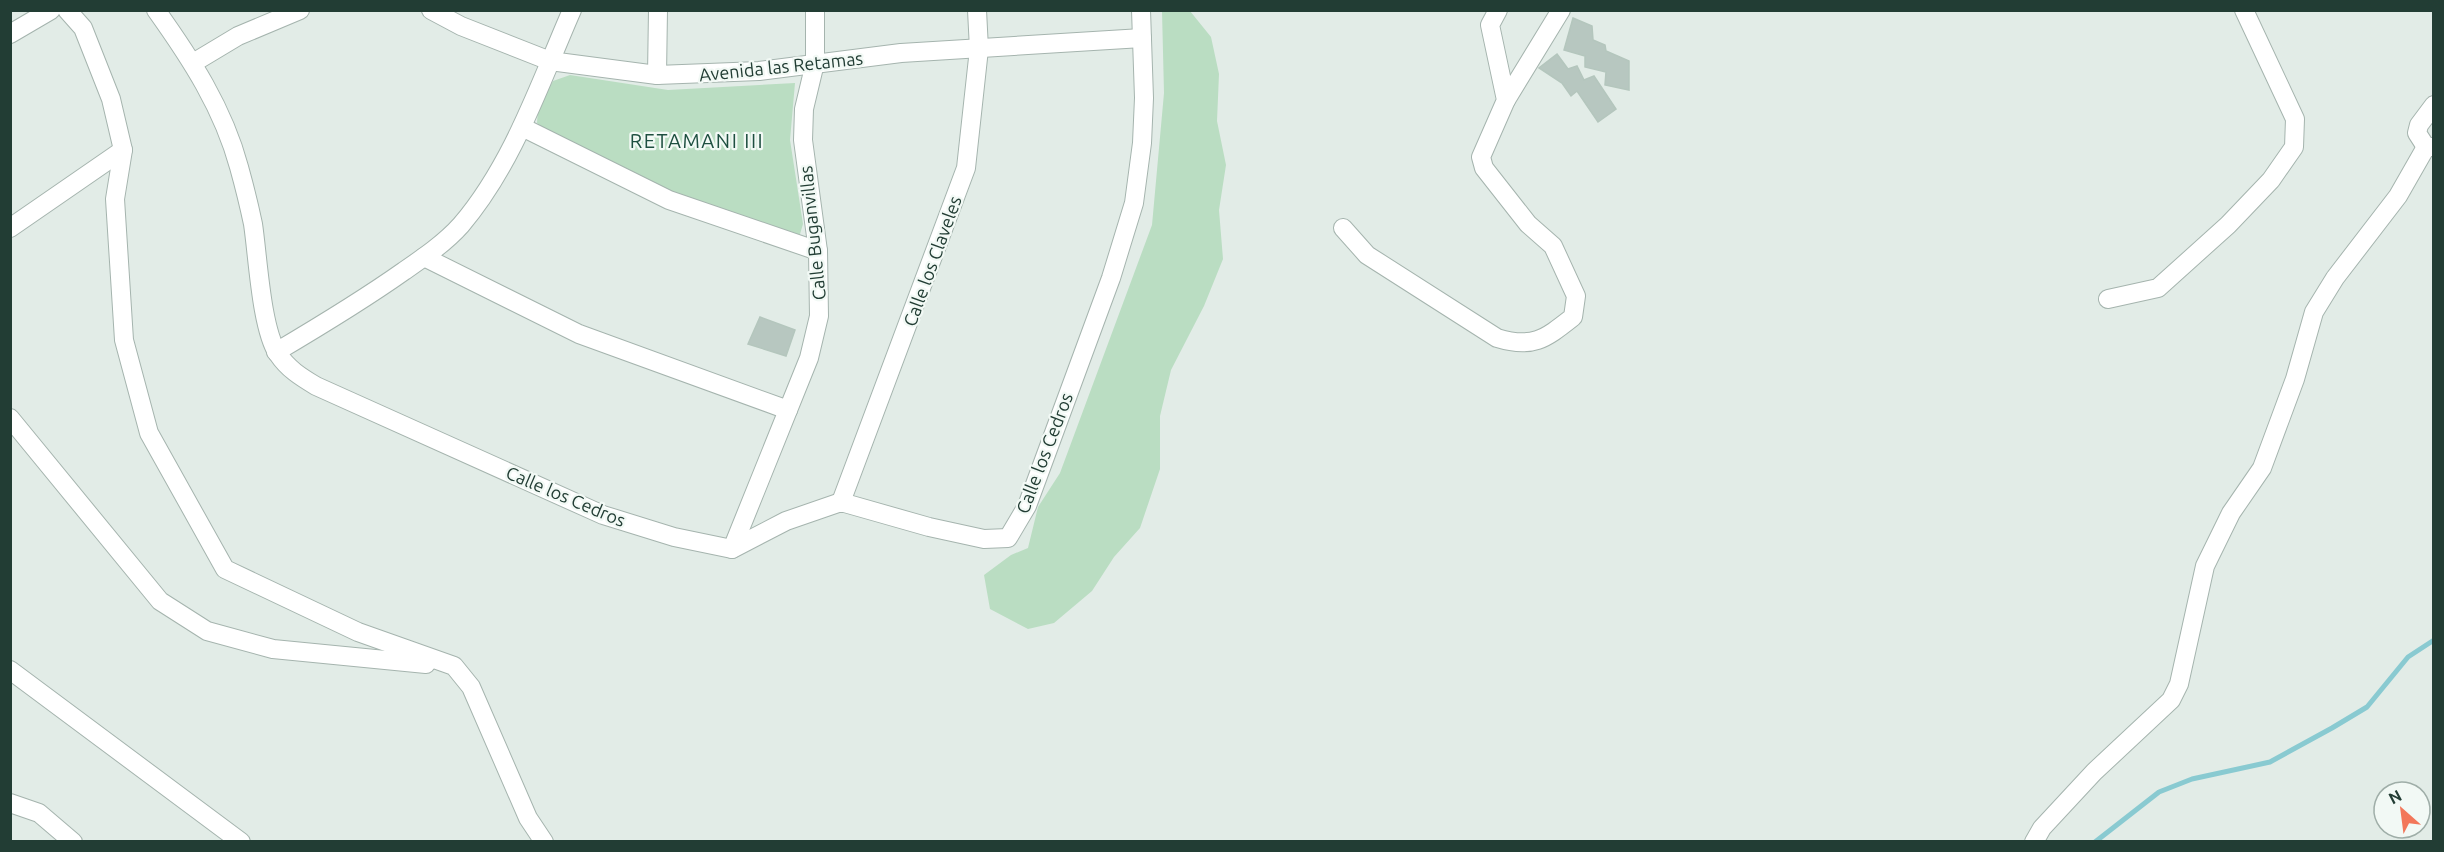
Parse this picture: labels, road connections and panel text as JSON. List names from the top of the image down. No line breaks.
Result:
{"streets":{"street":["Avenida las Retamas","Calle Buganvillas","Calle los Claveles","Calle los Cedros"]},"crossings":[["Avenida las Retamas","Calle Buganvillas"],["Avenida las Retamas","Calle los Claveles"],["Avenida las Retamas","Calle los Cedros"],["Calle Buganvillas","Calle los Cedros"],["Calle los Claveles","Calle los Cedros"]],"districts":["RETAMANI III"],"north":"top left"}
